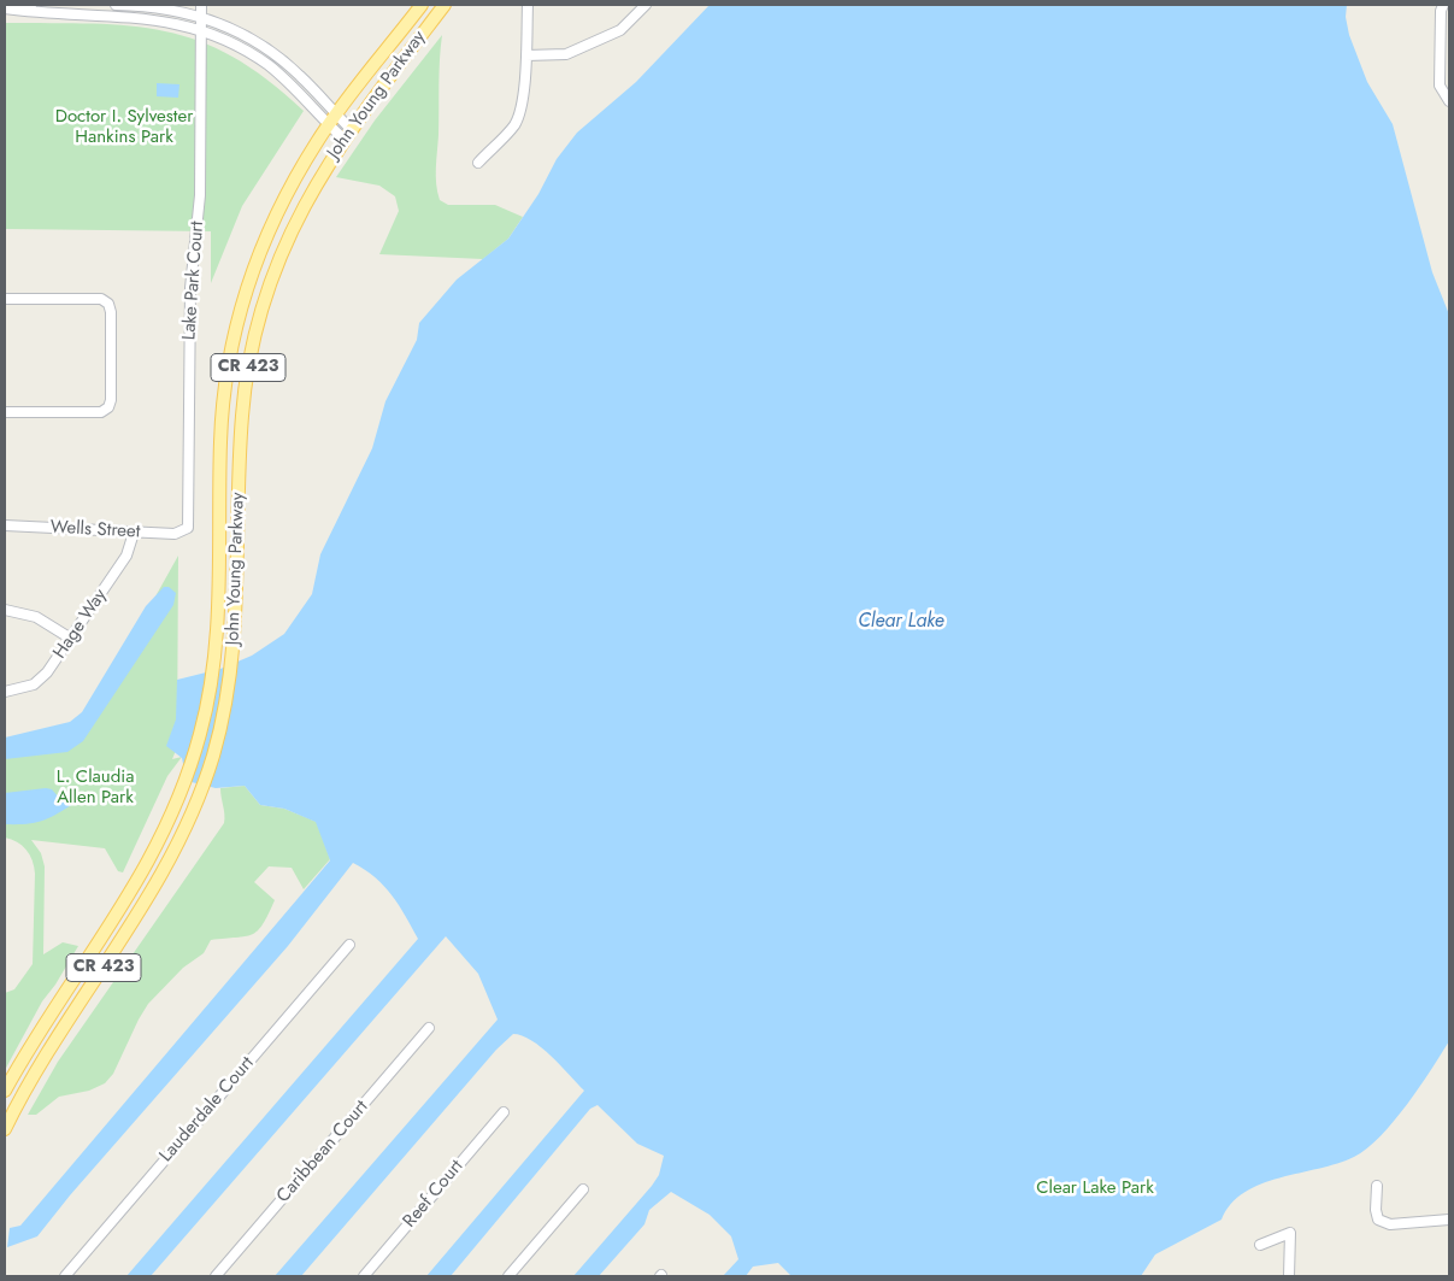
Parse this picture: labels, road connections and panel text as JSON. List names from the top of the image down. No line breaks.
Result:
{"streets":{"main road":["John Young Parkway","CR 423"],"street":["Lake Park Court","Wells Street","Hage Way","Lauderdale Court","Caribbean Court","Reef Court"]},"crossings":[["Lake Park Court","Wells Street"],["Wells Street","Hage Way"]],"water":["Clear Lake"],"parks":["Doctor I. Sylvester Hankins Park","L. Claudia Allen Park","Clear Lake Park"]}
